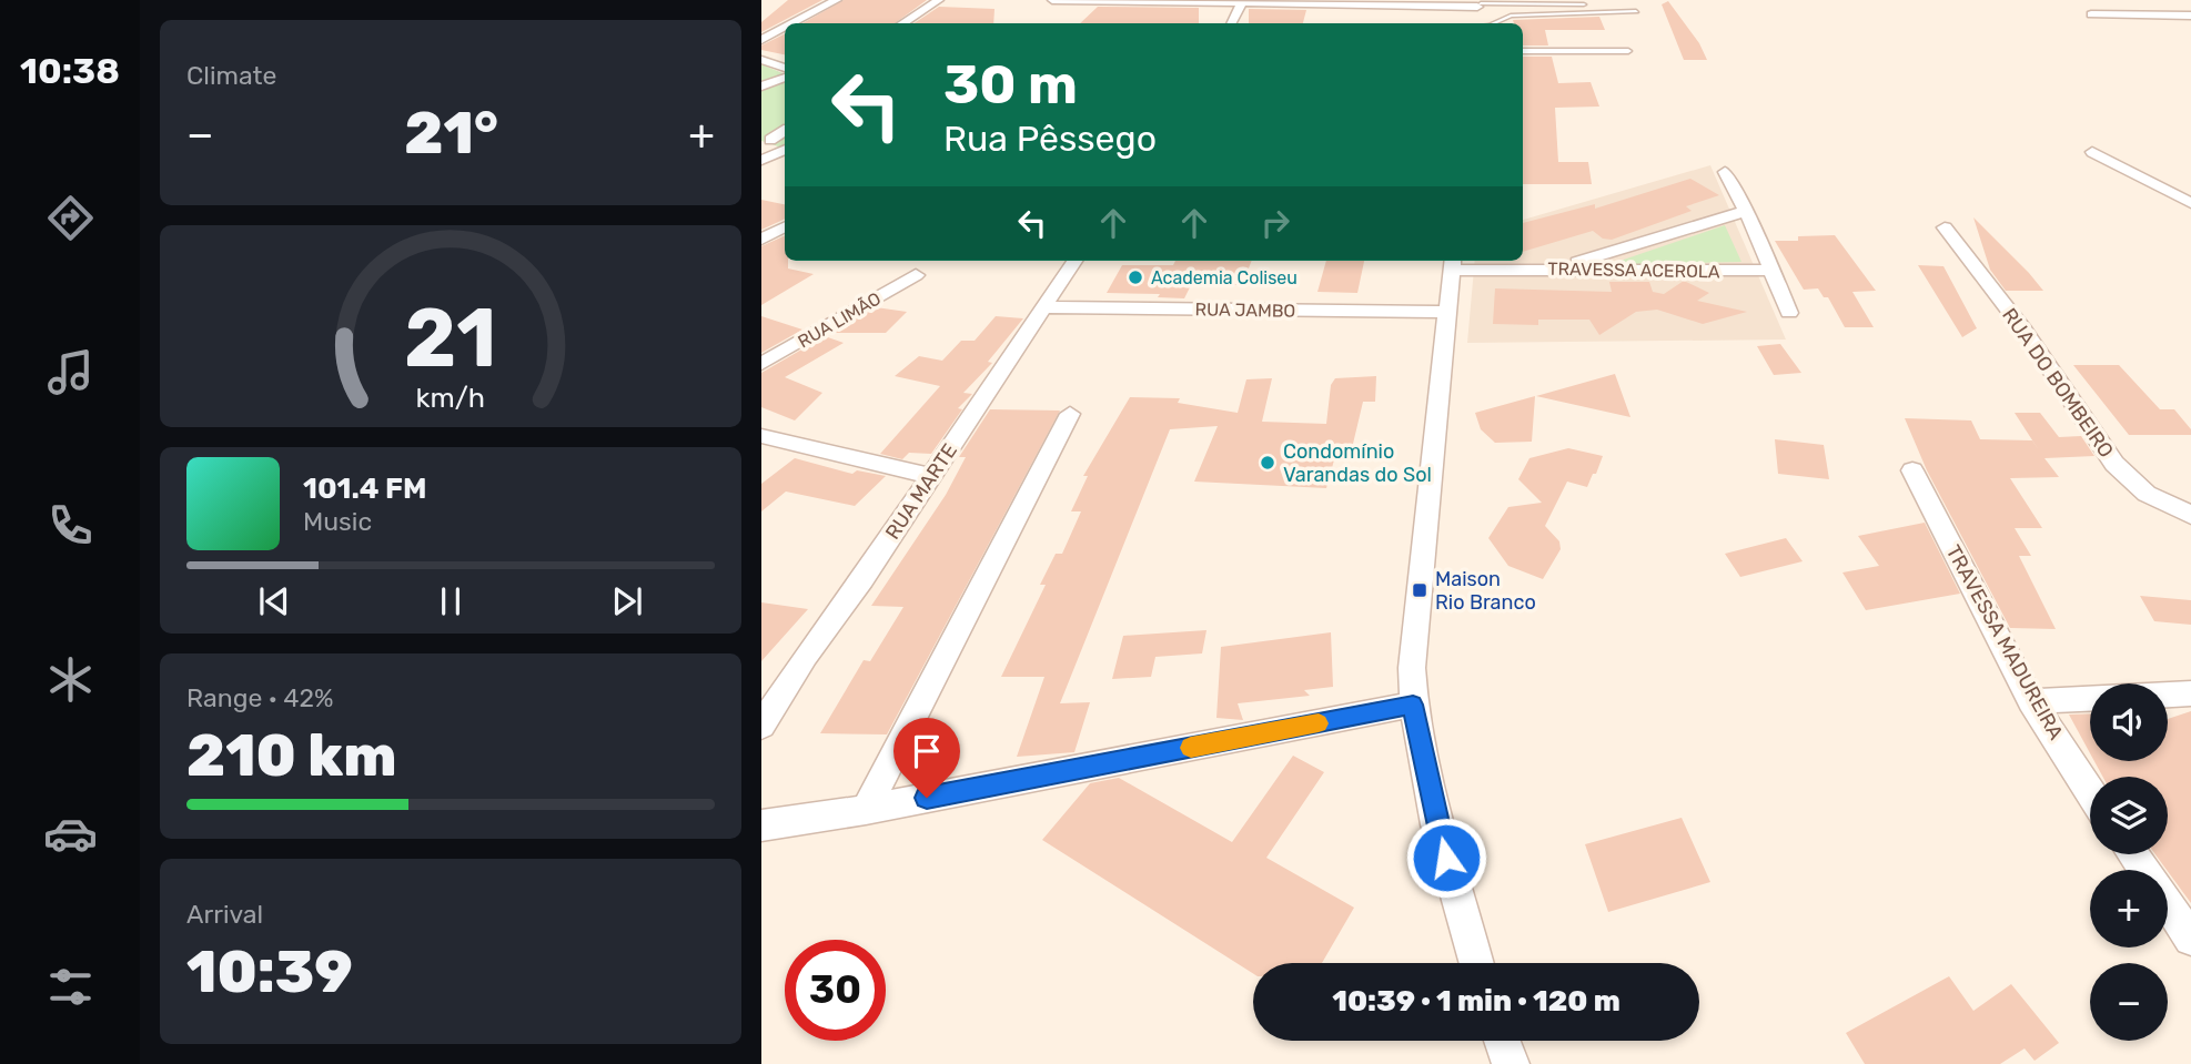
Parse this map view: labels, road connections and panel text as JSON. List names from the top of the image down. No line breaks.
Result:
{"streets":{"street":["TRAVESSA ACEROLA","RUA JAMBO","RUA LIMÃO","RUA DO BOMBEIRO","RUA MARTE","TRAVESSA MADUREIRA"]},"crossings":[["RUA JAMBO","RUA MARTE"]],"places":{"other":["Academia Coliseu","Condomínio Varandas do Sol"],"transit":["Maison Rio Branco"]},"page":{"tabs":"10:38","tile":["Climate",["Range · 42%","210 km"],["Arrival","10:39"]],"turn":["30 m","Rua Pêssego"],"heat":["−","21°","+"],"song":["101.4 FM","Music"],"map_buttons":["+","−"],"limit":"30","trip":"10:39 · 1 min · 120 m","gauge":["21","km/h"]}}
